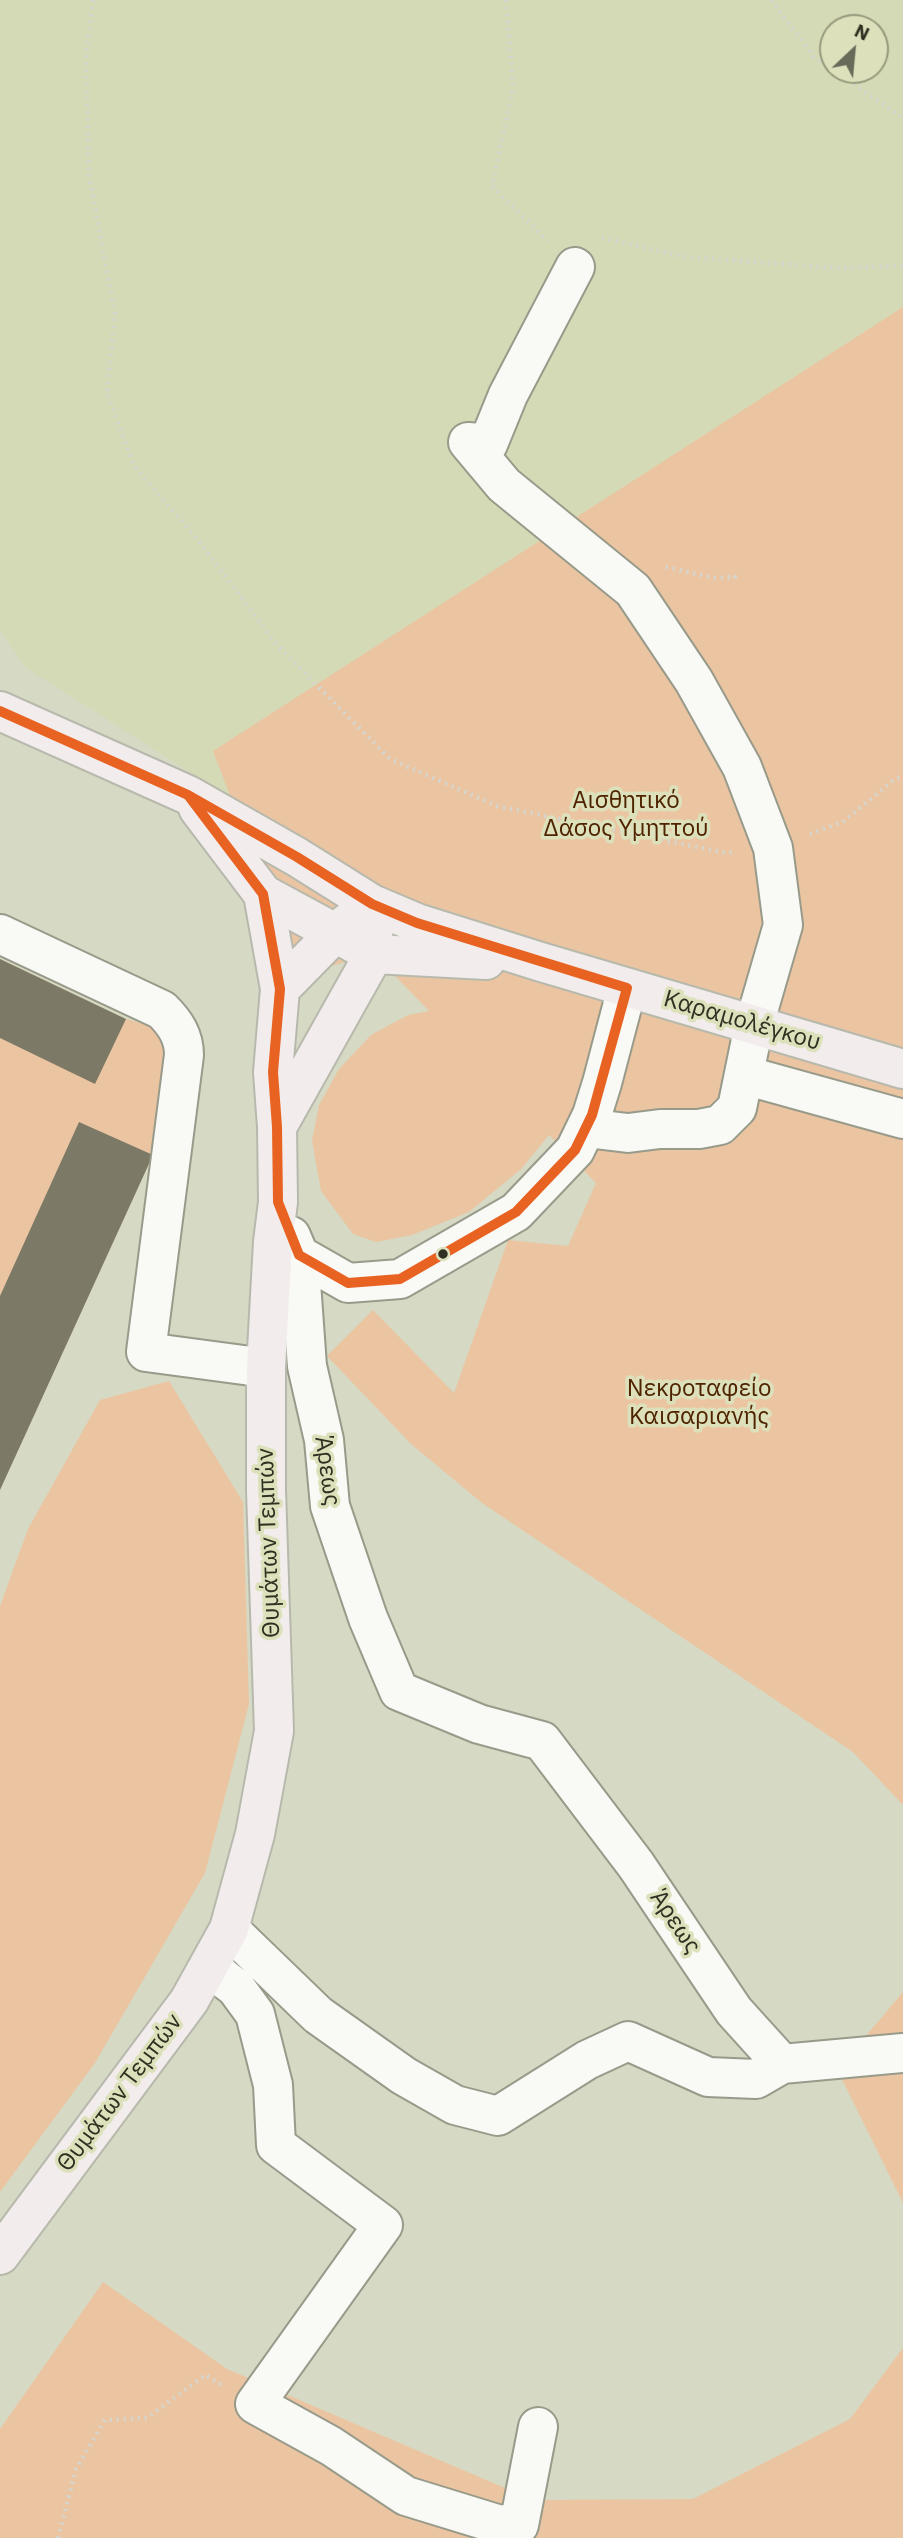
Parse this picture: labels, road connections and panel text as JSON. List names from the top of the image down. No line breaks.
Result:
{"streets":{"main road":["Καραμολέγκου","Θυμάτων Τεμπών"],"street":["Άρεως"]},"parks":["Αισθητικό Δάσος Υμηττού","Νεκροταφείο Καισαριανής"],"north":"top right"}
